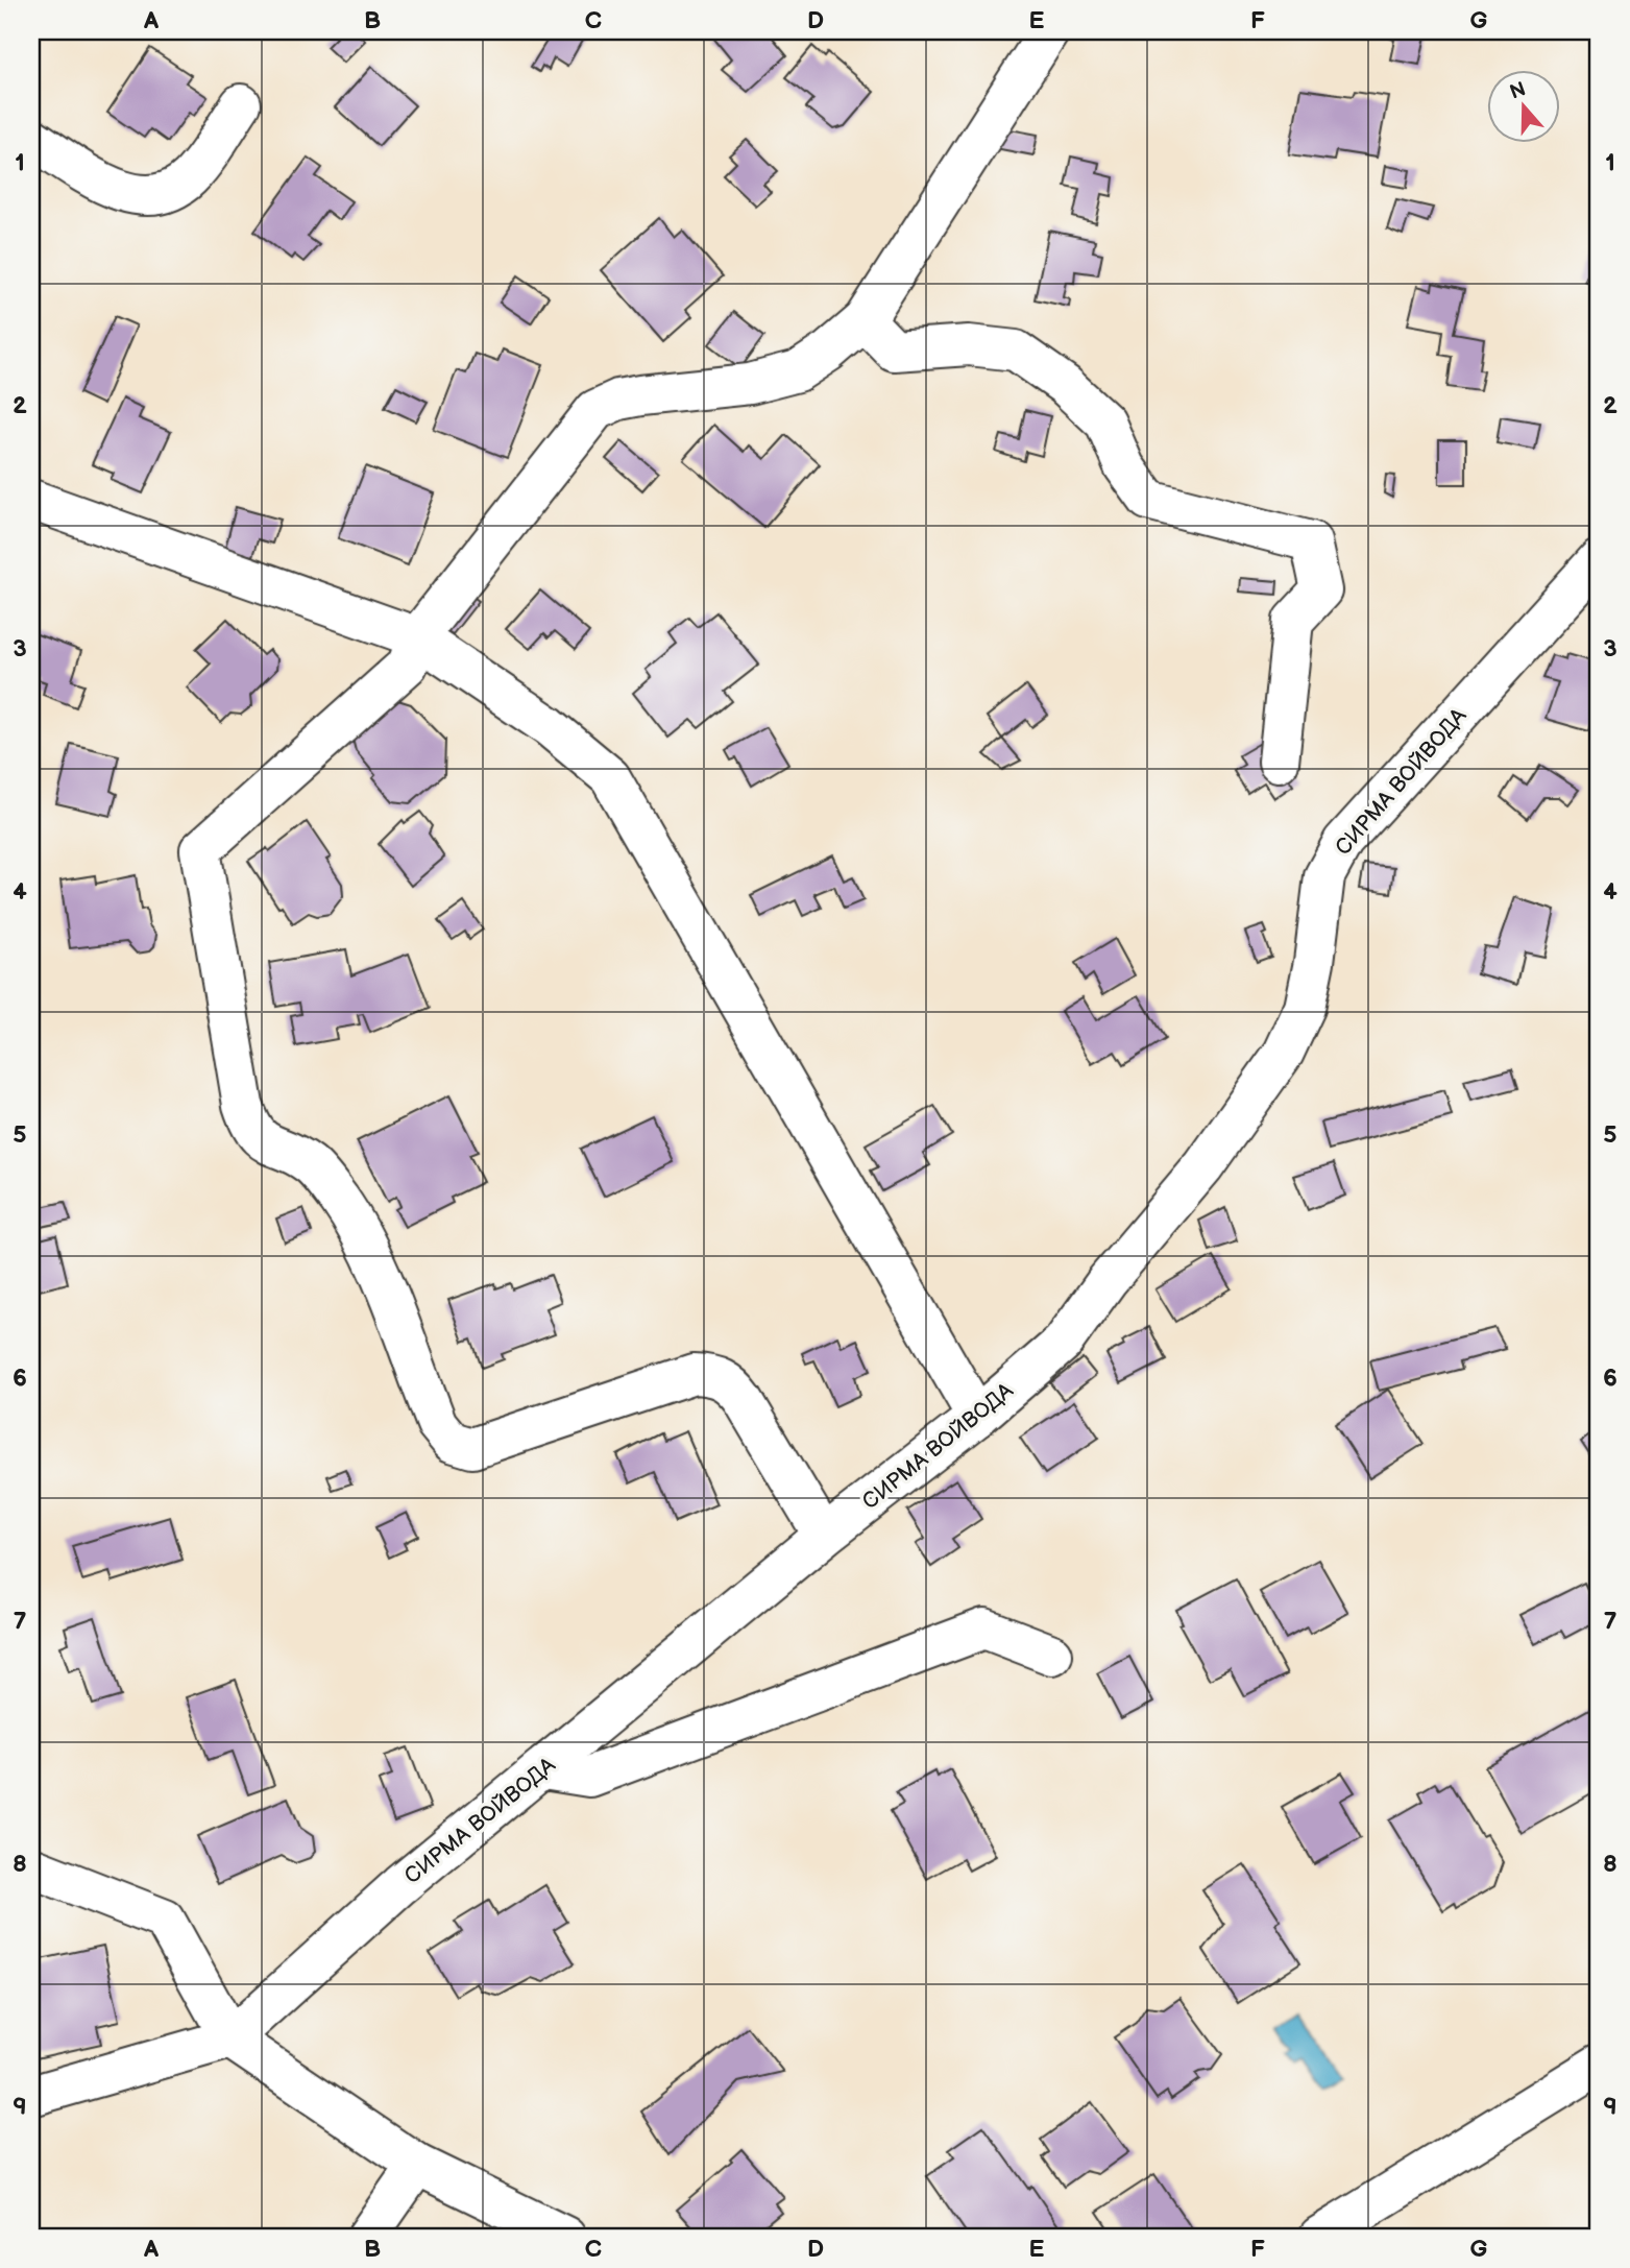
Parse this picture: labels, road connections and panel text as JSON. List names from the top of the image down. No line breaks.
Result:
{"streets":{"street":["СИРМА ВОЙВОДА"]},"north":"top","grid":{"columns":["A","B","C","D","E","F","G"],"rows":["1","2","3","4","5","6","7","8","9"]}}
